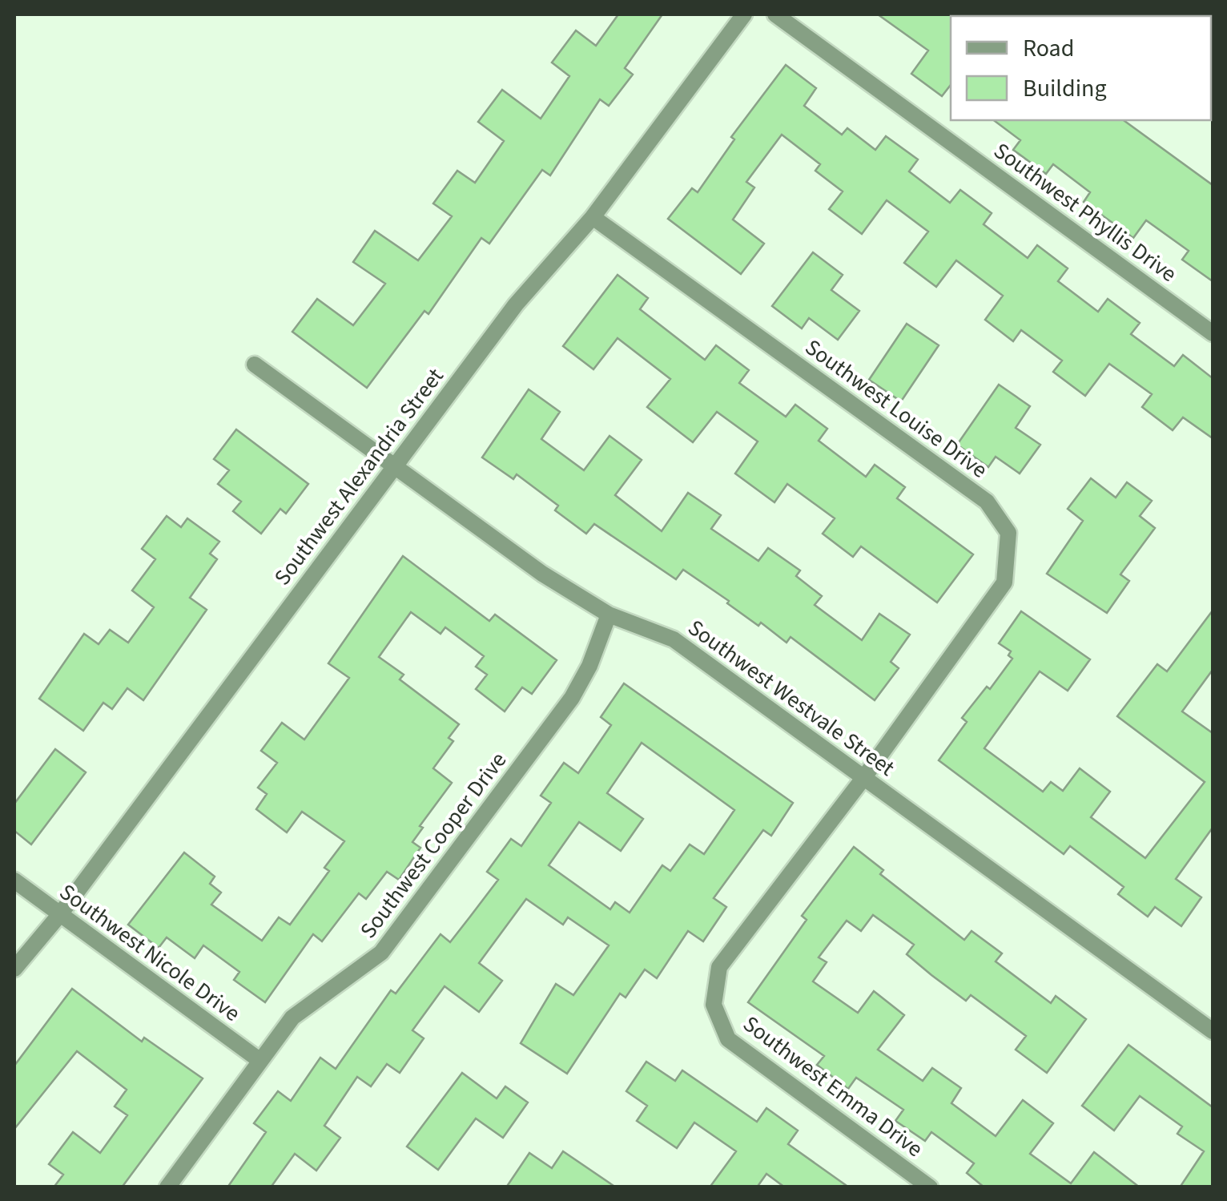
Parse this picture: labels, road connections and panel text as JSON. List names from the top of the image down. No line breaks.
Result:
{"streets":{"street":["Southwest Phyllis Drive","Southwest Louise Drive","Southwest Alexandria Street","Southwest Westvale Street","Southwest Cooper Drive","Southwest Nicole Drive","Southwest Emma Drive"]},"crossings":[["Southwest Louise Drive","Southwest Alexandria Street"],["Southwest Louise Drive","Southwest Westvale Street"],["Southwest Louise Drive","Southwest Emma Drive"],["Southwest Alexandria Street","Southwest Westvale Street"],["Southwest Alexandria Street","Southwest Nicole Drive"],["Southwest Westvale Street","Southwest Cooper Drive"],["Southwest Westvale Street","Southwest Emma Drive"],["Southwest Cooper Drive","Southwest Nicole Drive"]],"legend":["Road","Building"]}
